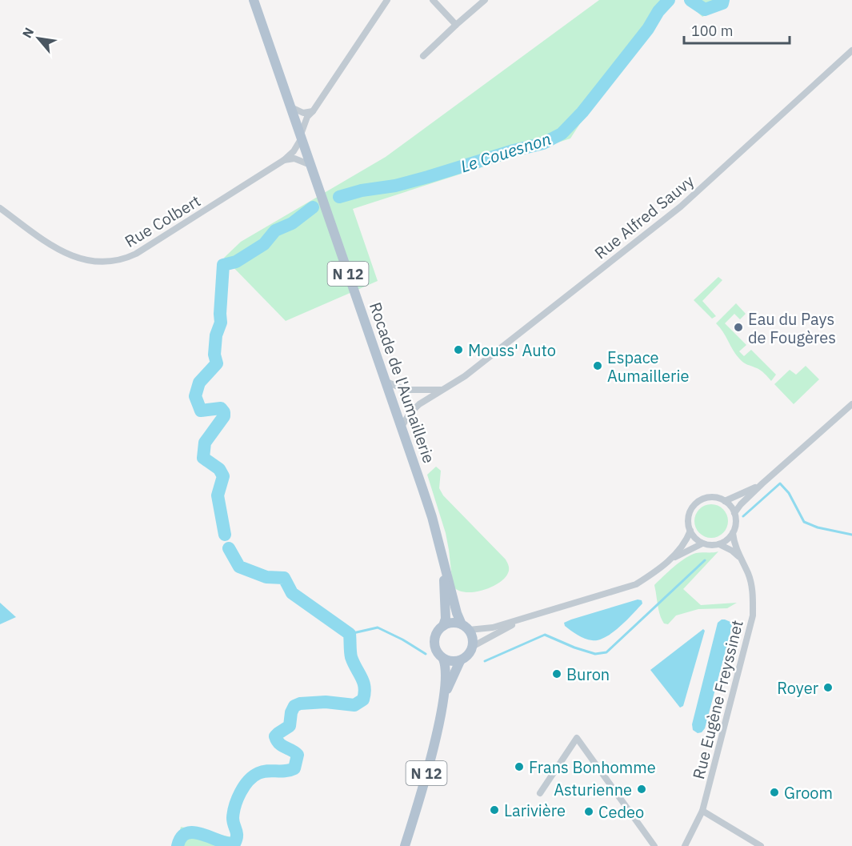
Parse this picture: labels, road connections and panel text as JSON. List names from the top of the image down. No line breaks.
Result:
{"streets":{"main road":["N 12","Rocade de l'Aumaillerie"],"street":["Rue Alfred Sauvy","Rue Colbert","Rue Eugène Freyssinet"]},"crossings":[["Rue Alfred Sauvy","Rocade de l'Aumaillerie"],["Rue Colbert","Rocade de l'Aumaillerie"],["N 12","Rocade de l'Aumaillerie"]],"water":["Le Couesnon"],"places":["Eau du Pays de Fougères","Mouss' Auto","Espace Aumaillerie","Buron","Royer","Frans Bonhomme","Asturienne","Groom","Larivière","Cedeo"],"scale_bar":"100 m","north":"top left"}
